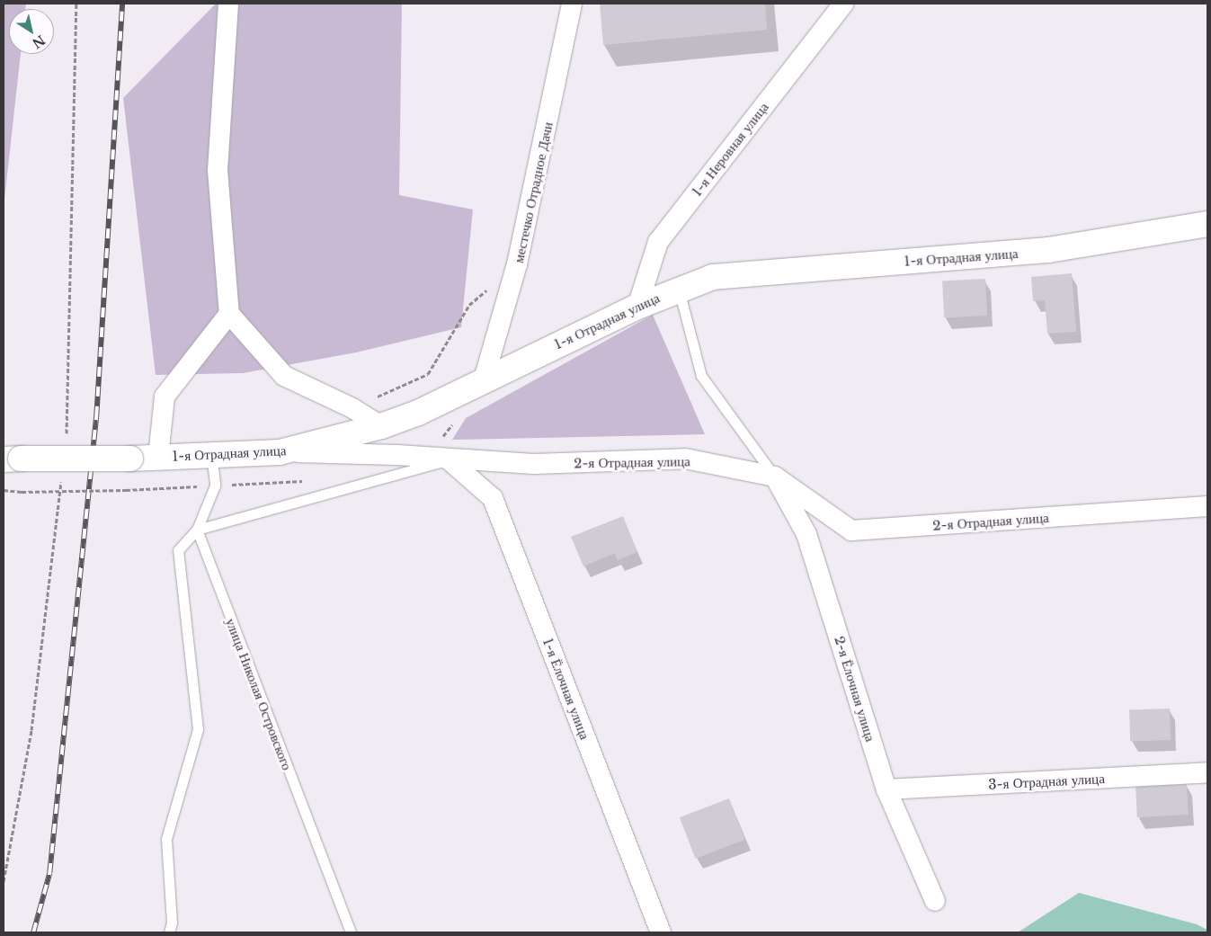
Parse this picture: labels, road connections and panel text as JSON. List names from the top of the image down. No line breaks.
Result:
{"streets":{"main road":["1-я Отрадная улица"],"street":["1-я Неровная улица","местечко Отрадное Дачи","2-я Отрадная улица","1-я Ёлочная улица","2-я Ёлочная улица","3-я Отрадная улица"],"lane":["улица Николая Островского"]},"crossings":[["1-я Неровная улица","1-я Отрадная улица"],["местечко Отрадное Дачи","1-я Отрадная улица"],["1-я Отрадная улица","2-я Отрадная улица"],["2-я Отрадная улица","1-я Ёлочная улица"],["2-я Отрадная улица","2-я Ёлочная улица"],["2-я Ёлочная улица","3-я Отрадная улица"]],"north":"bottom right"}
